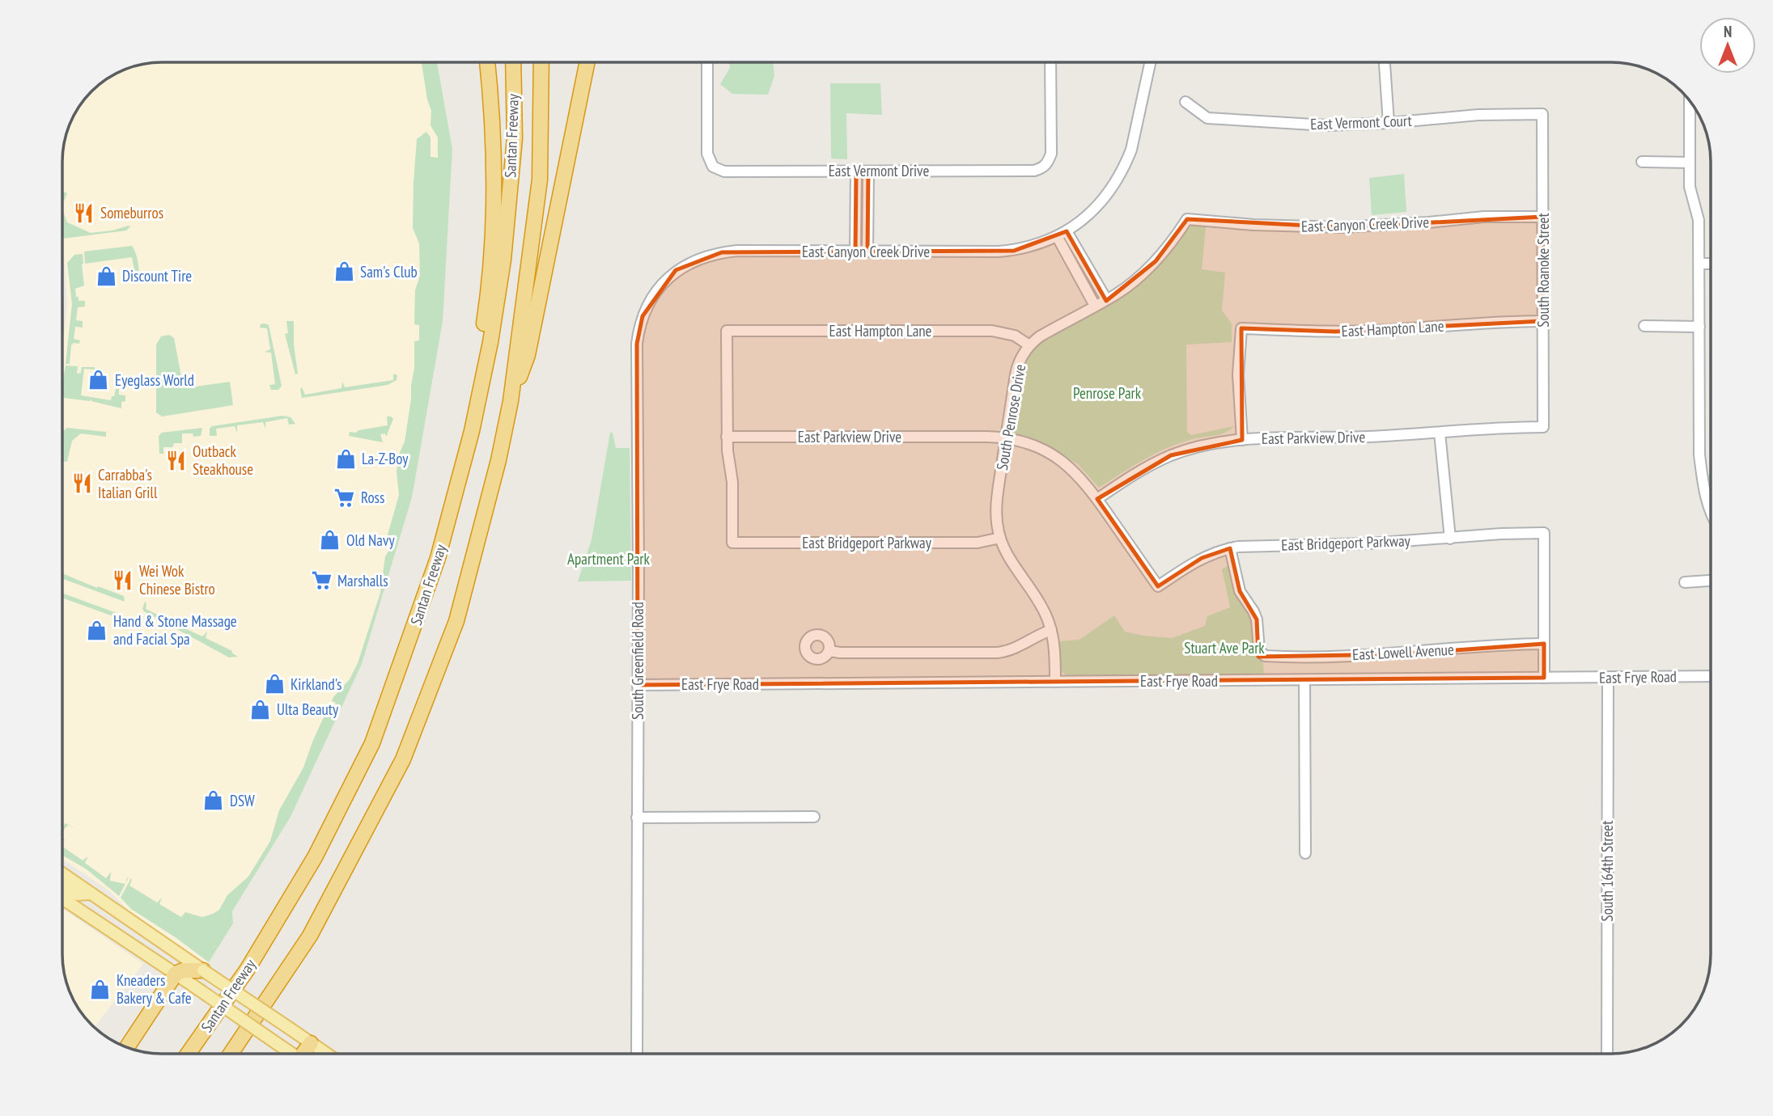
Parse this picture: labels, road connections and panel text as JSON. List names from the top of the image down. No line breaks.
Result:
{"streets":{"highway":["Santan Freeway"],"street":["East Vermont Court","East Vermont Drive","East Canyon Creek Drive","South Roanoke Street","East Hampton Lane","South Penrose Drive","East Parkview Drive","East Bridgeport Parkway","East Lowell Avenue","South Greenfield Road","East Frye Road","South 164th Street"]},"crossings":[["East Vermont Court","South Roanoke Street"],["East Canyon Creek Drive","South Roanoke Street"],["East Canyon Creek Drive","South Penrose Drive"],["East Canyon Creek Drive","South Greenfield Road"],["South Roanoke Street","East Hampton Lane"],["South Roanoke Street","East Parkview Drive"],["East Hampton Lane","South Penrose Drive"],["East Hampton Lane","East Parkview Drive"],["East Hampton Lane","East Bridgeport Parkway"],["South Penrose Drive","East Parkview Drive"],["South Penrose Drive","East Bridgeport Parkway"],["South Penrose Drive","East Frye Road"],["East Parkview Drive","East Bridgeport Parkway"],["East Bridgeport Parkway","East Lowell Avenue"],["South Greenfield Road","East Frye Road"],["East Frye Road","South 164th Street"]],"parks":["Penrose Park","Apartment Park","Stuart Ave Park"],"places":{"restaurant":["Someburros","Outback Steakhouse","Carrabba's Italian Grill","Wei Wok Chinese Bistro"],"shop":["Sam's Club","Discount Tire","Eyeglass World","La-Z-Boy","Old Navy","Hand & Stone Massage and Facial Spa","Kirkland's","Ulta Beauty","DSW","Kneaders Bakery & Cafe"],"supermarket":["Ross","Marshalls"]},"north":"top"}
